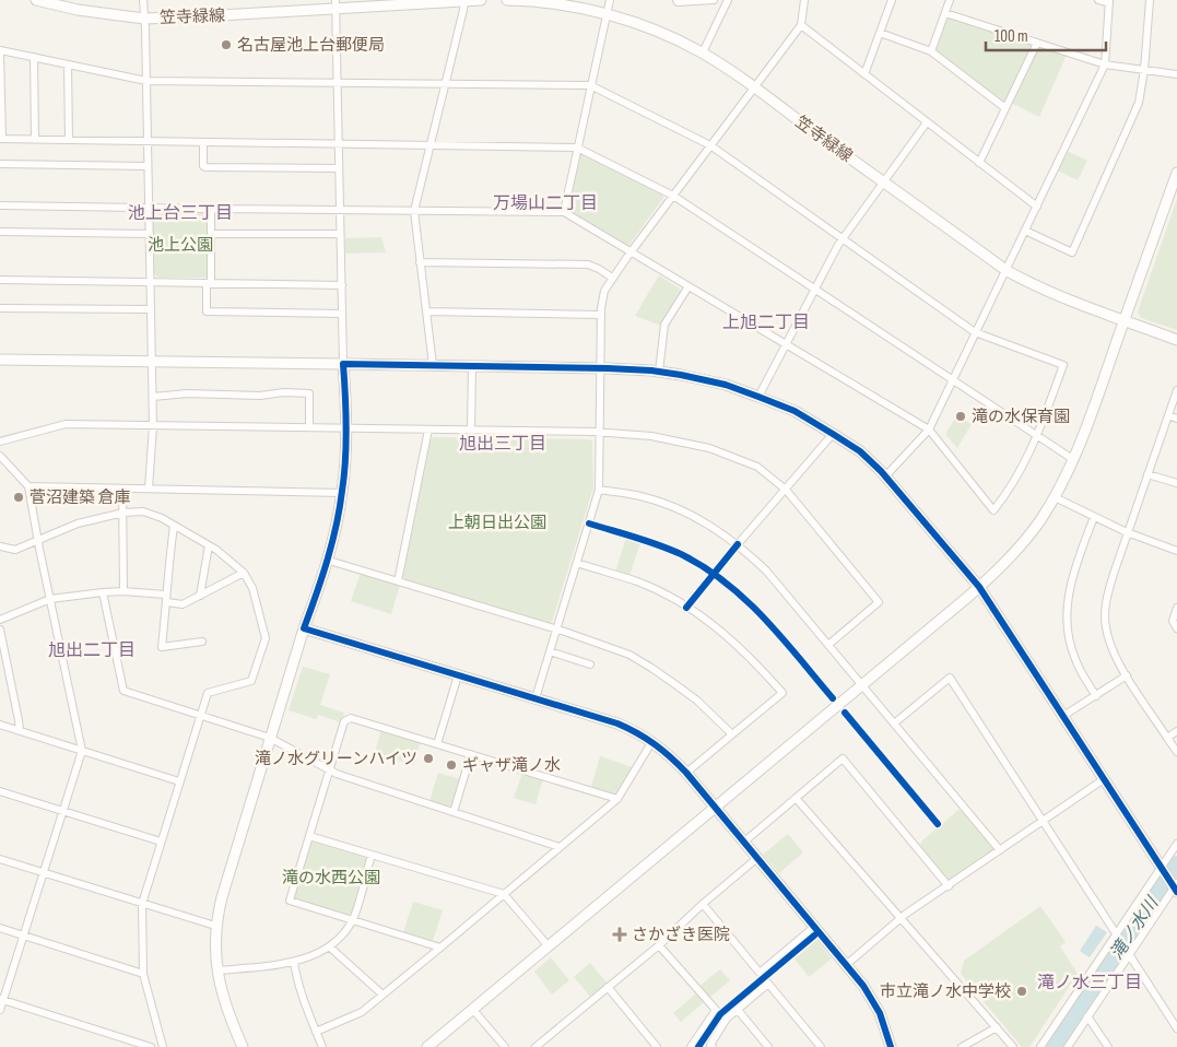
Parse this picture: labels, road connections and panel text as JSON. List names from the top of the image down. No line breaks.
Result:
{"streets":{"street":["笠寺緑線"]},"districts":["万場山二丁目","池上台三丁目","上旭二丁目","旭出三丁目","旭出二丁目","滝ノ水三丁目"],"water":["滝ノ水川"],"parks":["池上公園","上朝日出公園","滝の水西公園"],"places":{"other":["名古屋池上台郵便局","滝の水保育園","菅沼建築 倉庫","滝ノ水グリーンハイツ","ギャザ滝ノ水","市立滝ノ水中学校"],"health":["さかざき医院"]},"scale_bar":"100 m"}
